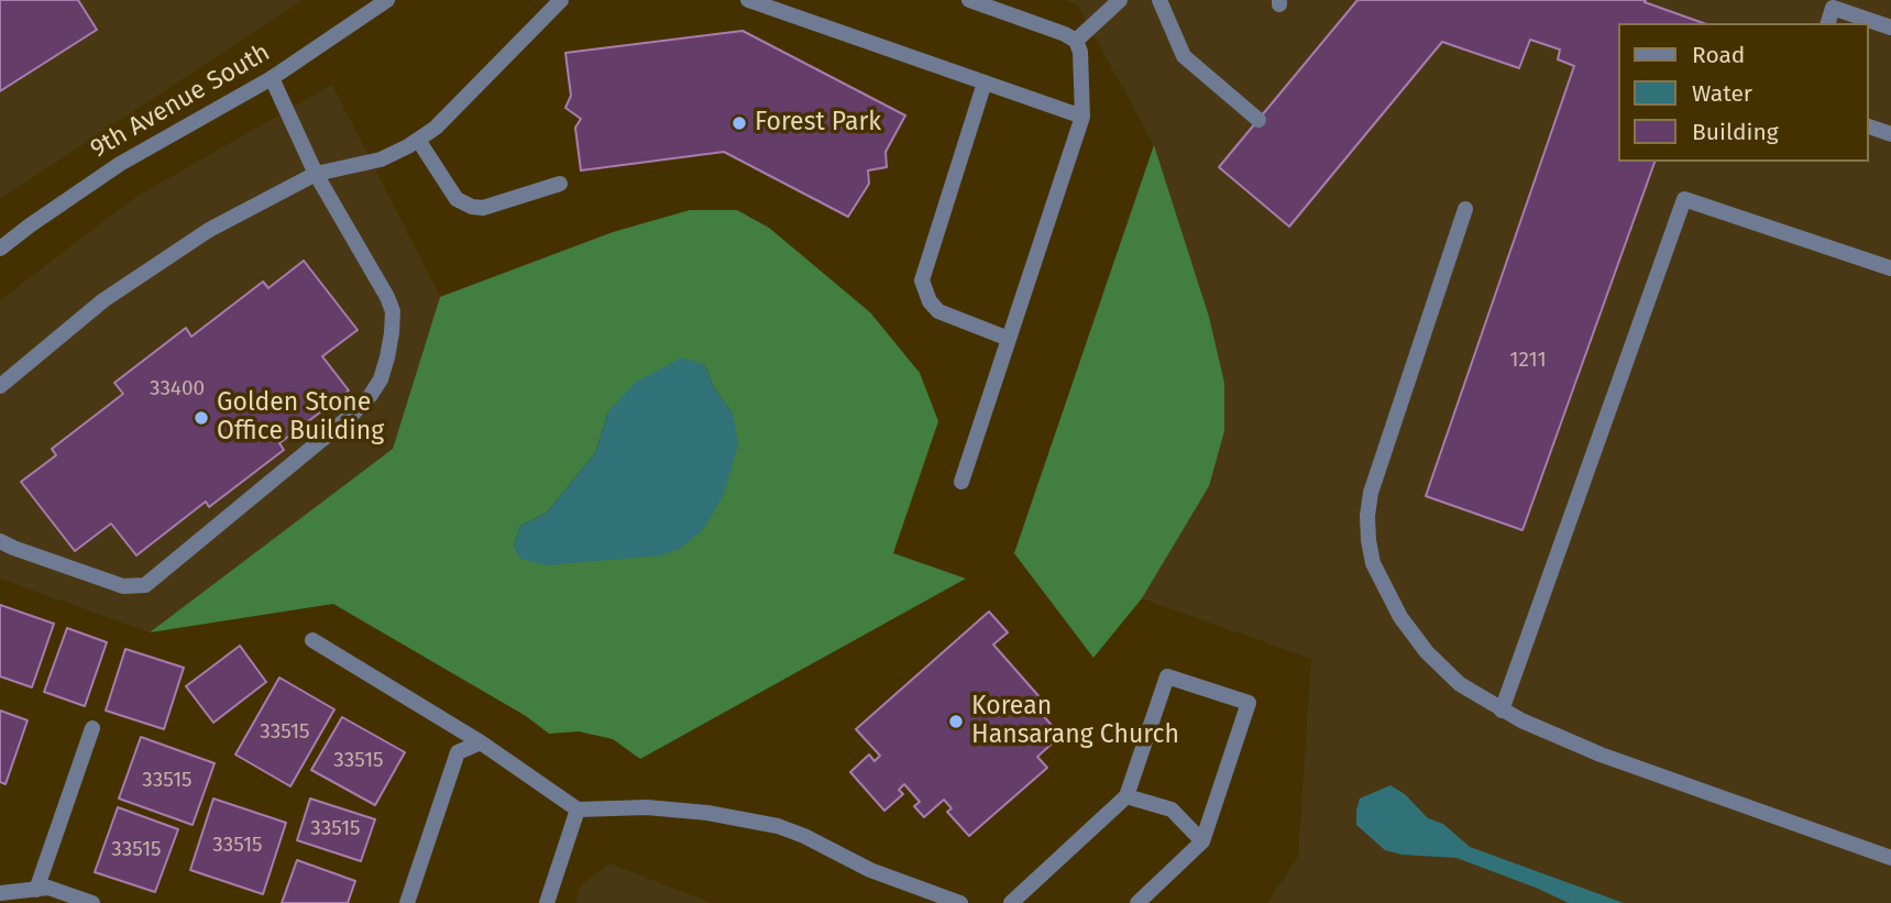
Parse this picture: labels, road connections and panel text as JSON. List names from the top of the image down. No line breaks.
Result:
{"streets":{"street":["9th Avenue South"]},"places":["Forest Park","Golden Stone Office Building","Korean Hansarang Church"],"house_numbers":["1211","33400","33515","33515","33515","33515","33515","33515"],"legend":["Road","Water","Building"]}
